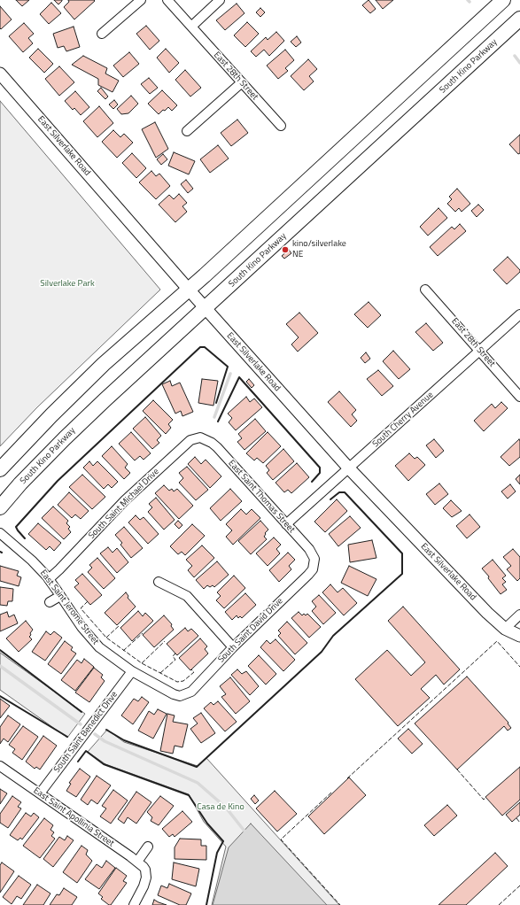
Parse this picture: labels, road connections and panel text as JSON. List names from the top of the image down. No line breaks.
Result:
{"streets":{"main road":["South Kino Parkway"],"street":["East 28th Street","East Silverlake Road","South Cherry Avenue","East Saint Thomas Street","South Saint Michael Drive","East Saint Jerome Street","South Saint David Drive","South Saint Benedict Drive","East Saint Apollinia Street"]},"crossings":[["South Kino Parkway","East Silverlake Road"],["East 28th Street","South Cherry Avenue"],["East Silverlake Road","South Cherry Avenue"],["South Cherry Avenue","East Saint Thomas Street"],["East Saint Thomas Street","South Saint Michael Drive"],["East Saint Thomas Street","South Saint David Drive"],["South Saint Michael Drive","East Saint Jerome Street"],["East Saint Jerome Street","South Saint David Drive"],["East Saint Jerome Street","South Saint Benedict Drive"],["South Saint Benedict Drive","East Saint Apollinia Street"]],"parks":["Silverlake Park","Casa de Kino"],"places":["kino/silverlake NE"]}
